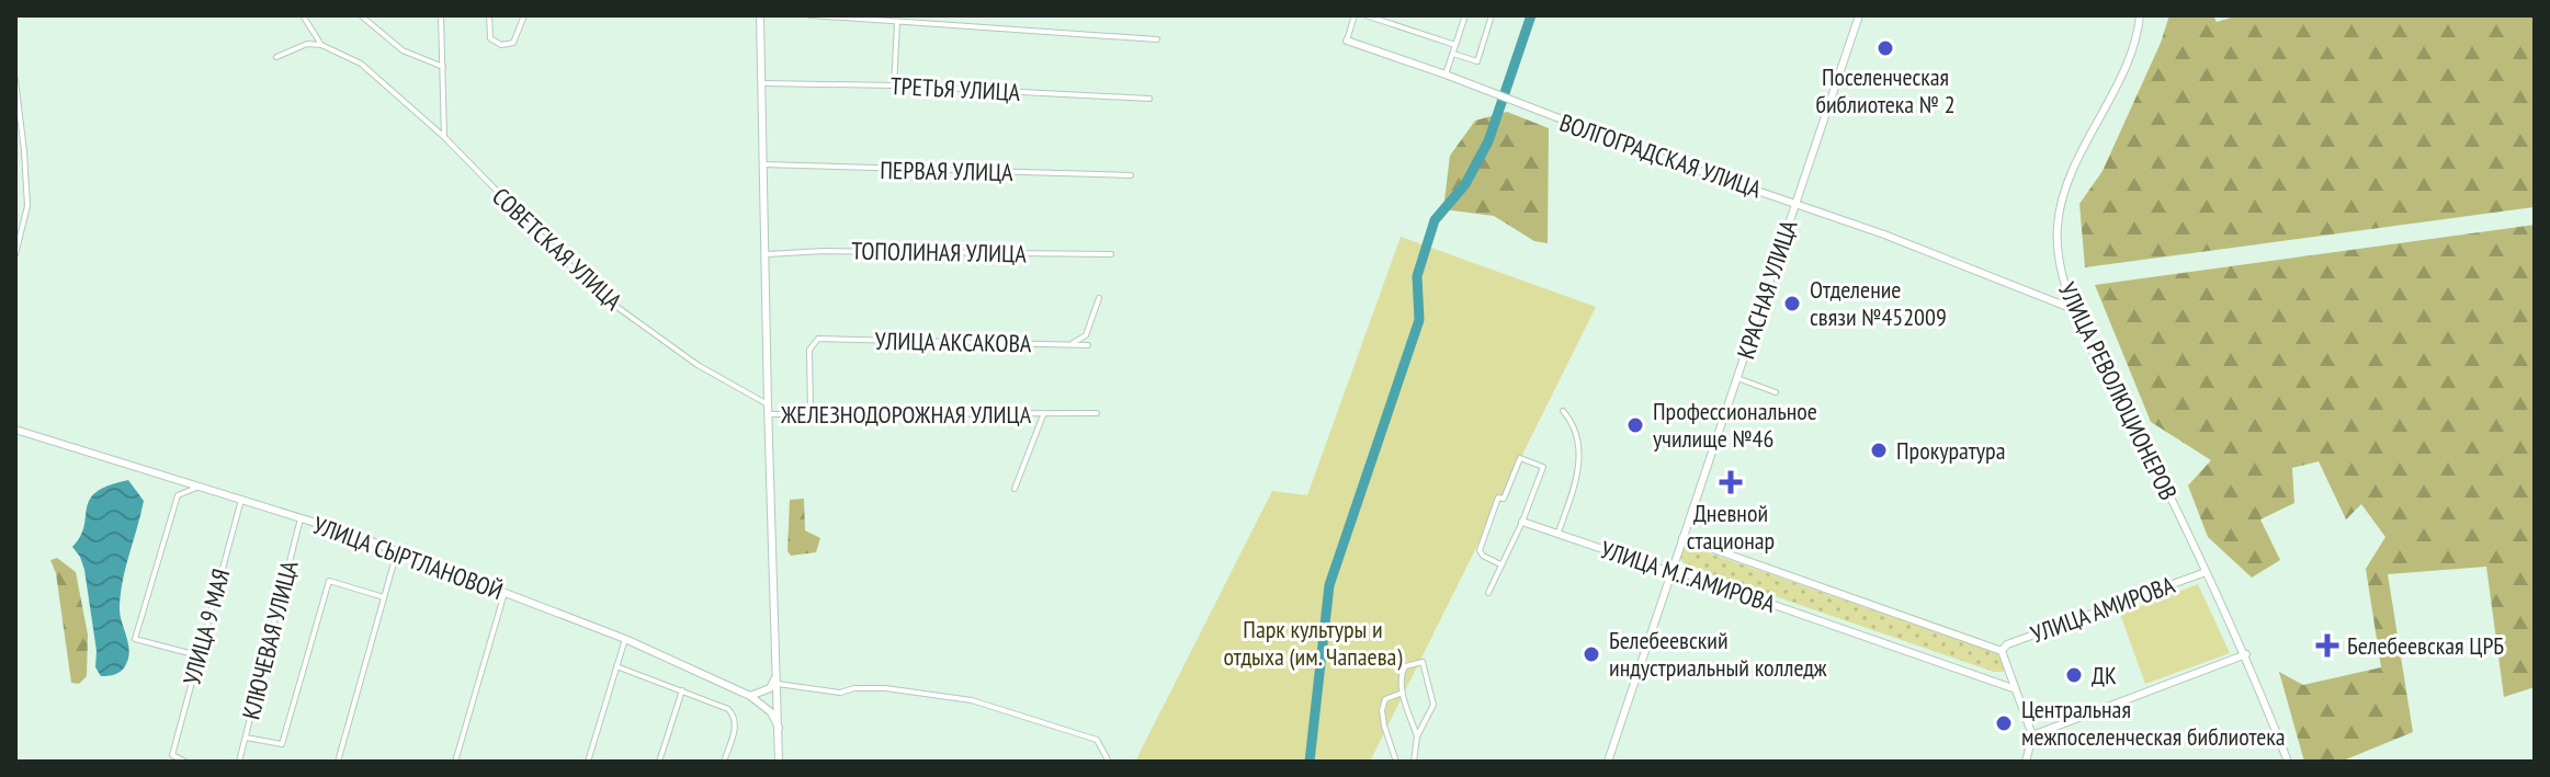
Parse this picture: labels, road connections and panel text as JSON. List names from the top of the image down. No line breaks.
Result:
{"streets":{"street":["ТРЕТЬЯ УЛИЦА","ВОЛГОГРАДСКАЯ УЛИЦА","ПЕРВАЯ УЛИЦА","СОВЕТСКАЯ УЛИЦА","ТОПОЛИНАЯ УЛИЦА","КРАСНАЯ УЛИЦА","УЛИЦА АКСАКОВА","УЛИЦА РЕВОЛЮЦИОНЕРОВ","ЖЕЛЕЗНОДОРОЖНАЯ УЛИЦА","УЛИЦА СЫРТЛАНОВОЙ","УЛИЦА М.Г.АМИРОВА","УЛИЦА АМИРОВА","УЛИЦА 9 МАЯ","КЛЮЧЕВАЯ УЛИЦА"]},"crossings":[["ВОЛГОГРАДСКАЯ УЛИЦА","КРАСНАЯ УЛИЦА"],["ВОЛГОГРАДСКАЯ УЛИЦА","УЛИЦА РЕВОЛЮЦИОНЕРОВ"],["КРАСНАЯ УЛИЦА","УЛИЦА М.Г.АМИРОВА"],["УЛИЦА АКСАКОВА","ЖЕЛЕЗНОДОРОЖНАЯ УЛИЦА"],["УЛИЦА РЕВОЛЮЦИОНЕРОВ","УЛИЦА АМИРОВА"],["УЛИЦА СЫРТЛАНОВОЙ","УЛИЦА 9 МАЯ"],["УЛИЦА СЫРТЛАНОВОЙ","КЛЮЧЕВАЯ УЛИЦА"],["УЛИЦА М.Г.АМИРОВА","УЛИЦА АМИРОВА"]],"parks":["Парк культуры и отдыха (им. Чапаева)"],"places":{"other":["Поселенческая библиотека № 2","Отделение связи №452009","Профессиональное училище №46","Прокуратура","Белебеевский индустриальный колледж","ДК","Центральная межпоселенческая библиотека"],"health":["Дневной стационар","Белебеевская ЦРБ"]}}
